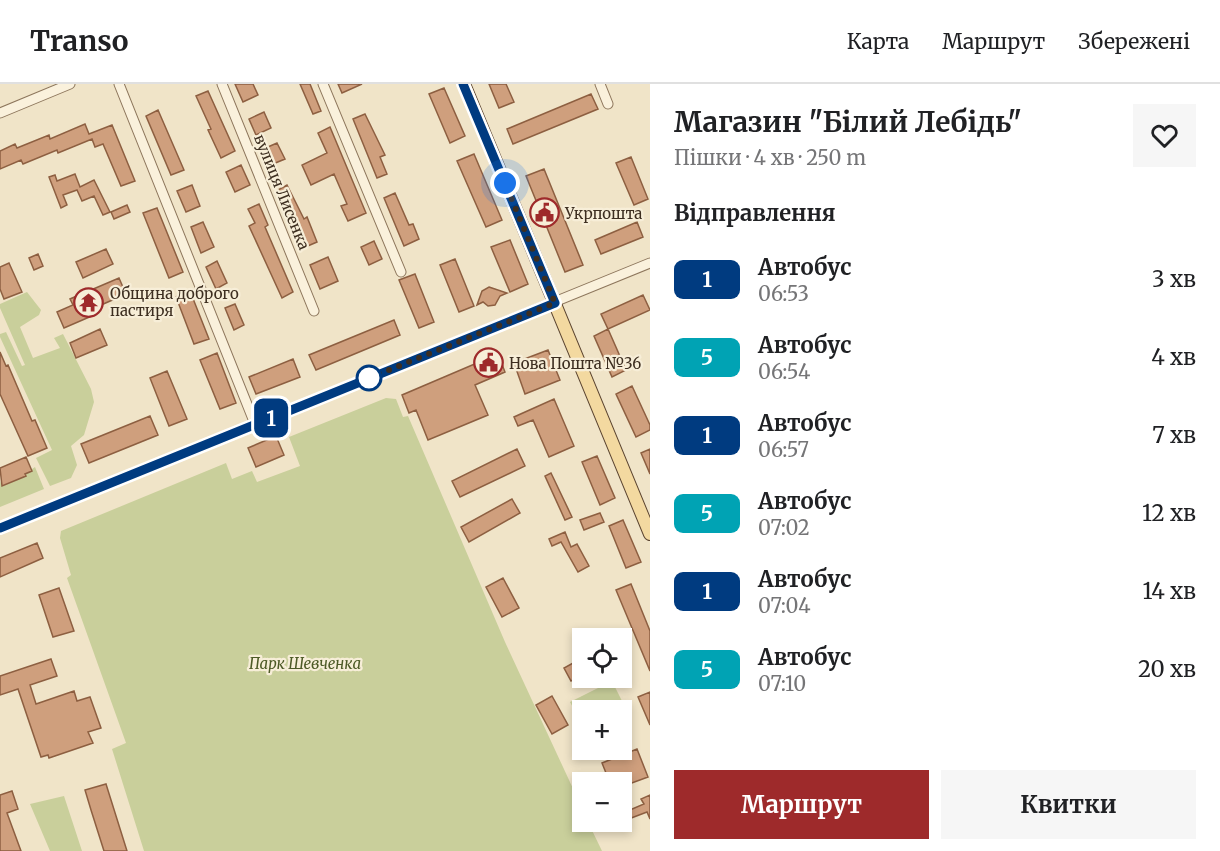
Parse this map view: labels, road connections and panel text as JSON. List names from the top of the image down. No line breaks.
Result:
{"streets":{"street":["вулиця Лисенка"]},"parks":["Парк Шевченка"],"places":{"public building":["Укрпошта","Нова Пошта №36"],"temple":["Община доброго пастиря"]},"lines":["bus line 1"],"page":{"header":"Transo","nav":["Карта","Маршрут","Збережені"],"on_map":"1","heading":[["Магазин \"Білий Лебідь\"","Пішки · 4 хв · 250 m"],"Відправлення"],"list":[{"mark":"1","name":"Автобус","note":"06:53","value":"3 хв"},{"mark":"5","name":"Автобус","note":"06:54","value":"4 хв"},{"mark":"1","name":"Автобус","note":"06:57","value":"7 хв"},{"mark":"5","name":"Автобус","note":"07:02","value":"12 хв"},{"mark":"1","name":"Автобус","note":"07:04","value":"14 хв"},{"mark":"5","name":"Автобус","note":"07:10","value":"20 хв"}],"map_buttons":["+","−"],"buttons":["Маршрут","Квитки"]}}
